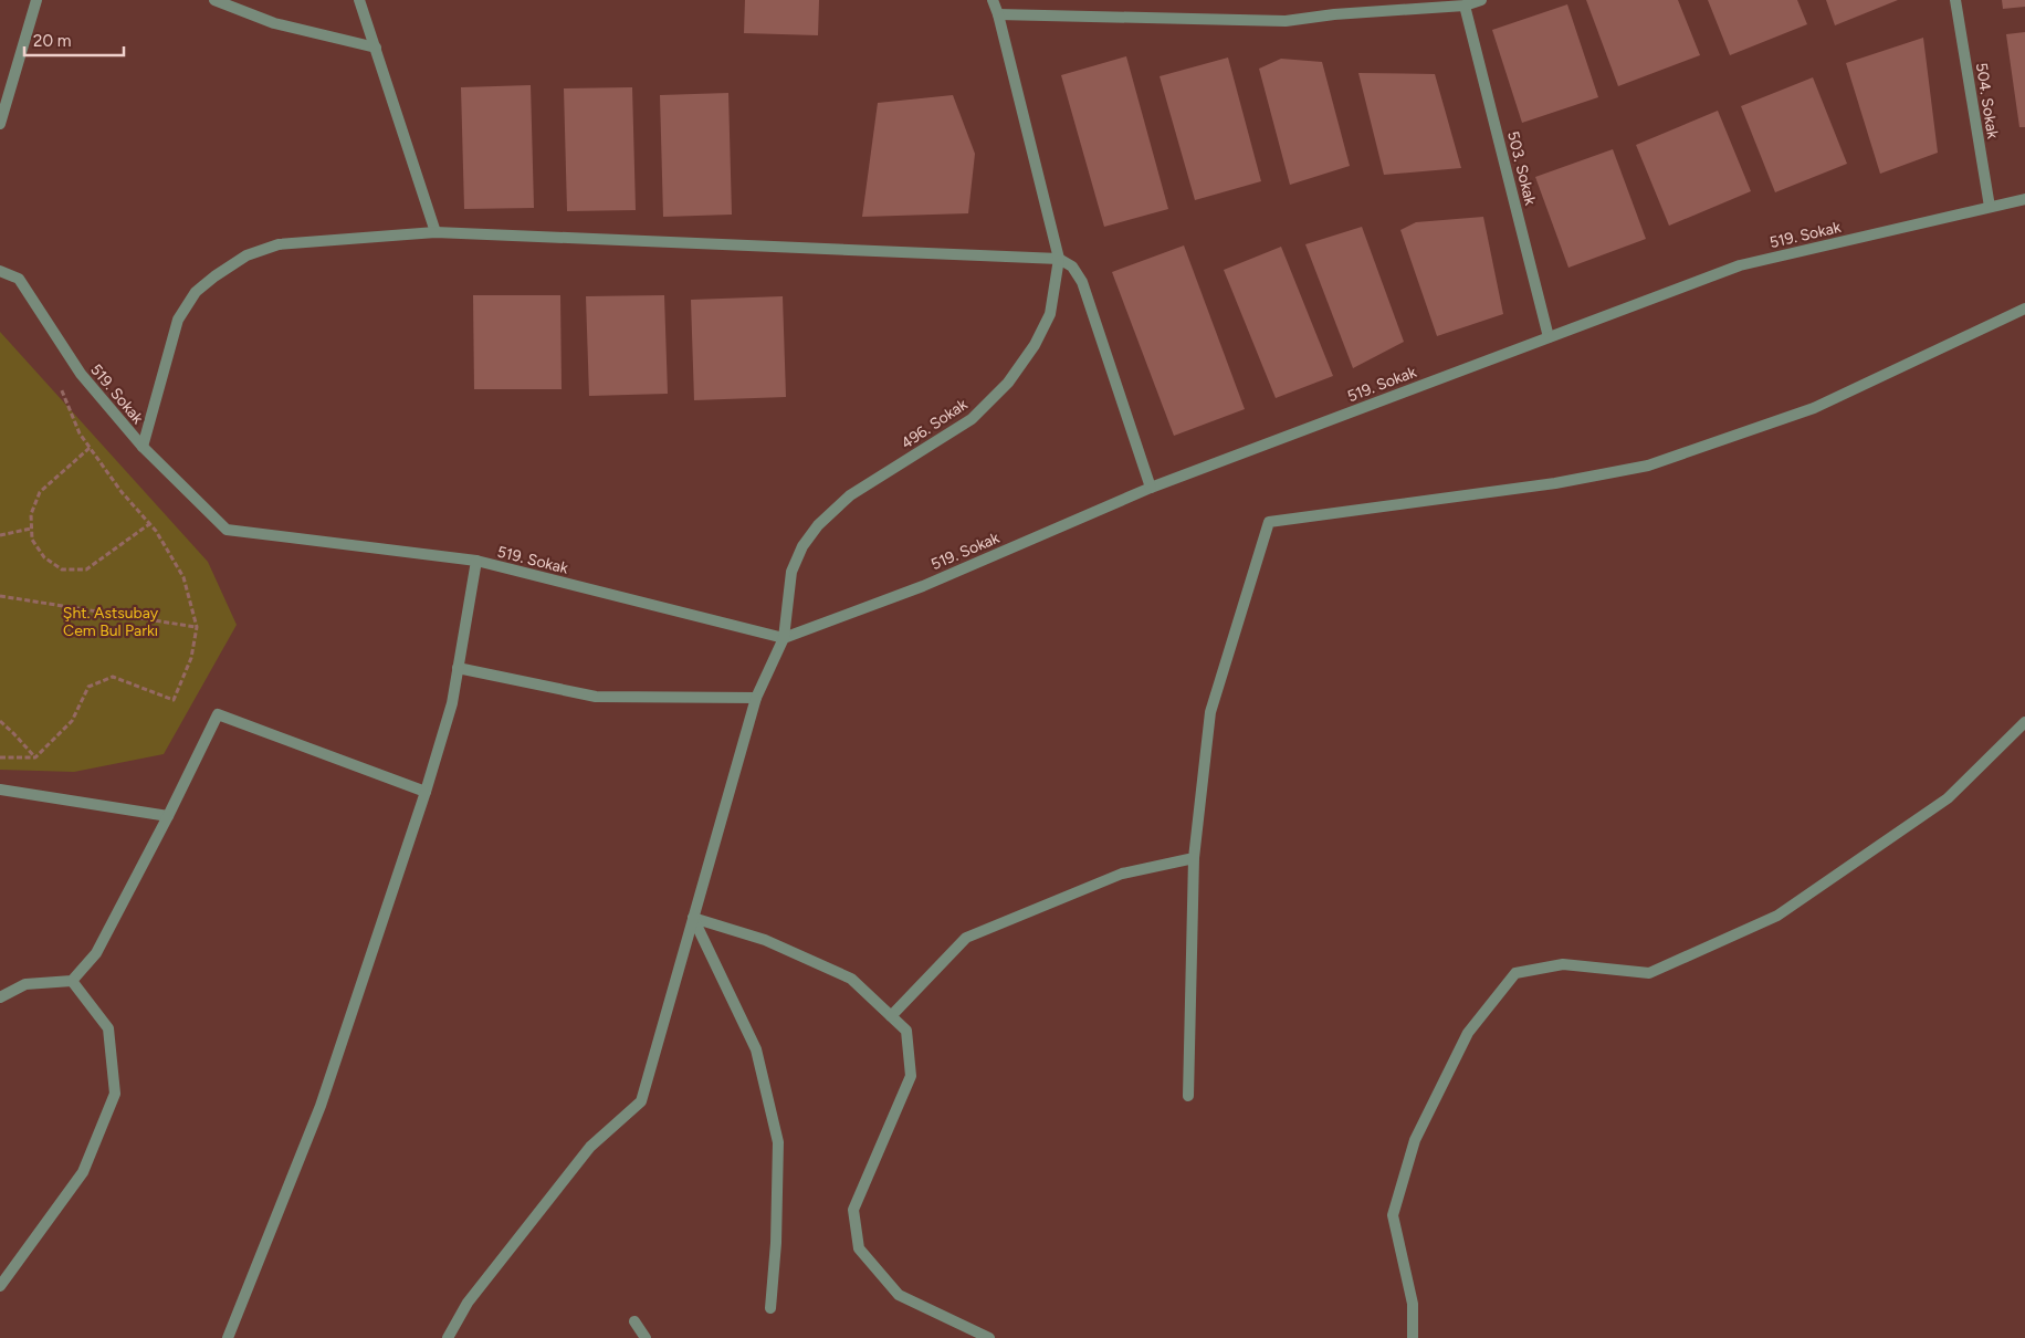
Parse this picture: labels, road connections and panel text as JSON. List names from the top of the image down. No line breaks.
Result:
{"streets":{"street":["504. Sokak","503. Sokak","519. Sokak","496. Sokak"]},"crossings":[["504. Sokak","519. Sokak"],["503. Sokak","519. Sokak"],["519. Sokak","496. Sokak"]],"parks":["Şht. Astsubay Cem Bul Parkı"],"scale_bar":"20 m"}
